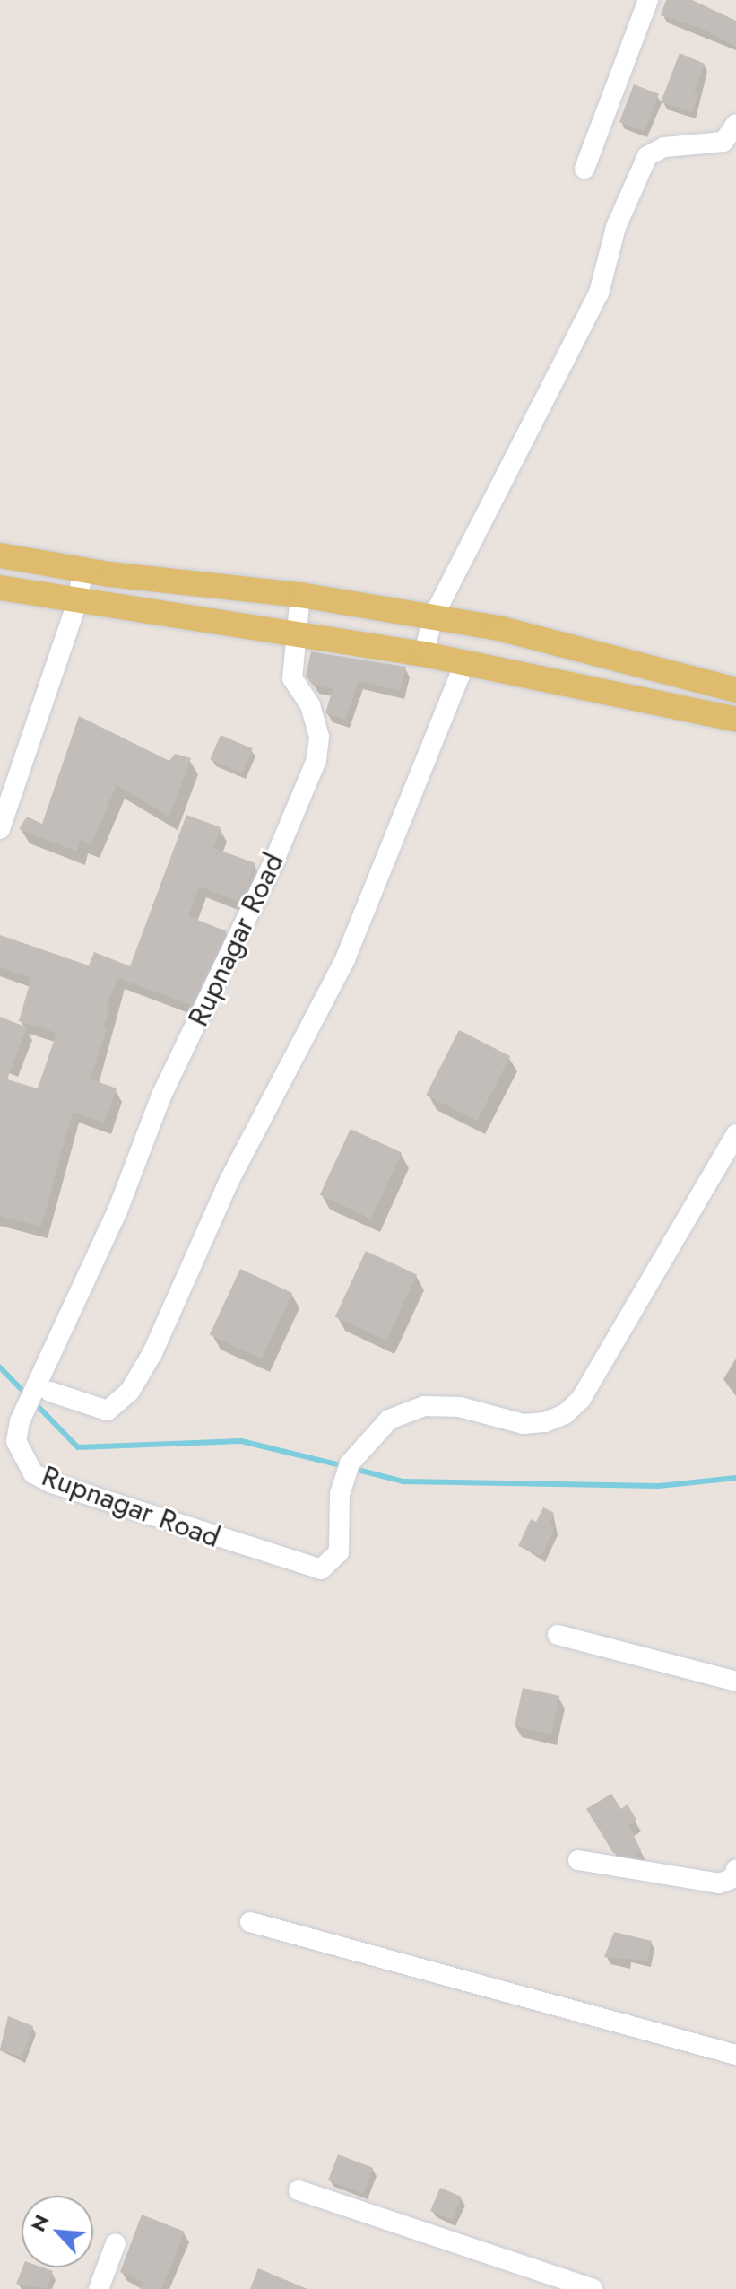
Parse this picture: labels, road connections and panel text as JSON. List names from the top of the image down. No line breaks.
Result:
{"streets":{"street":["Rupnagar Road"]},"north":"top left"}
